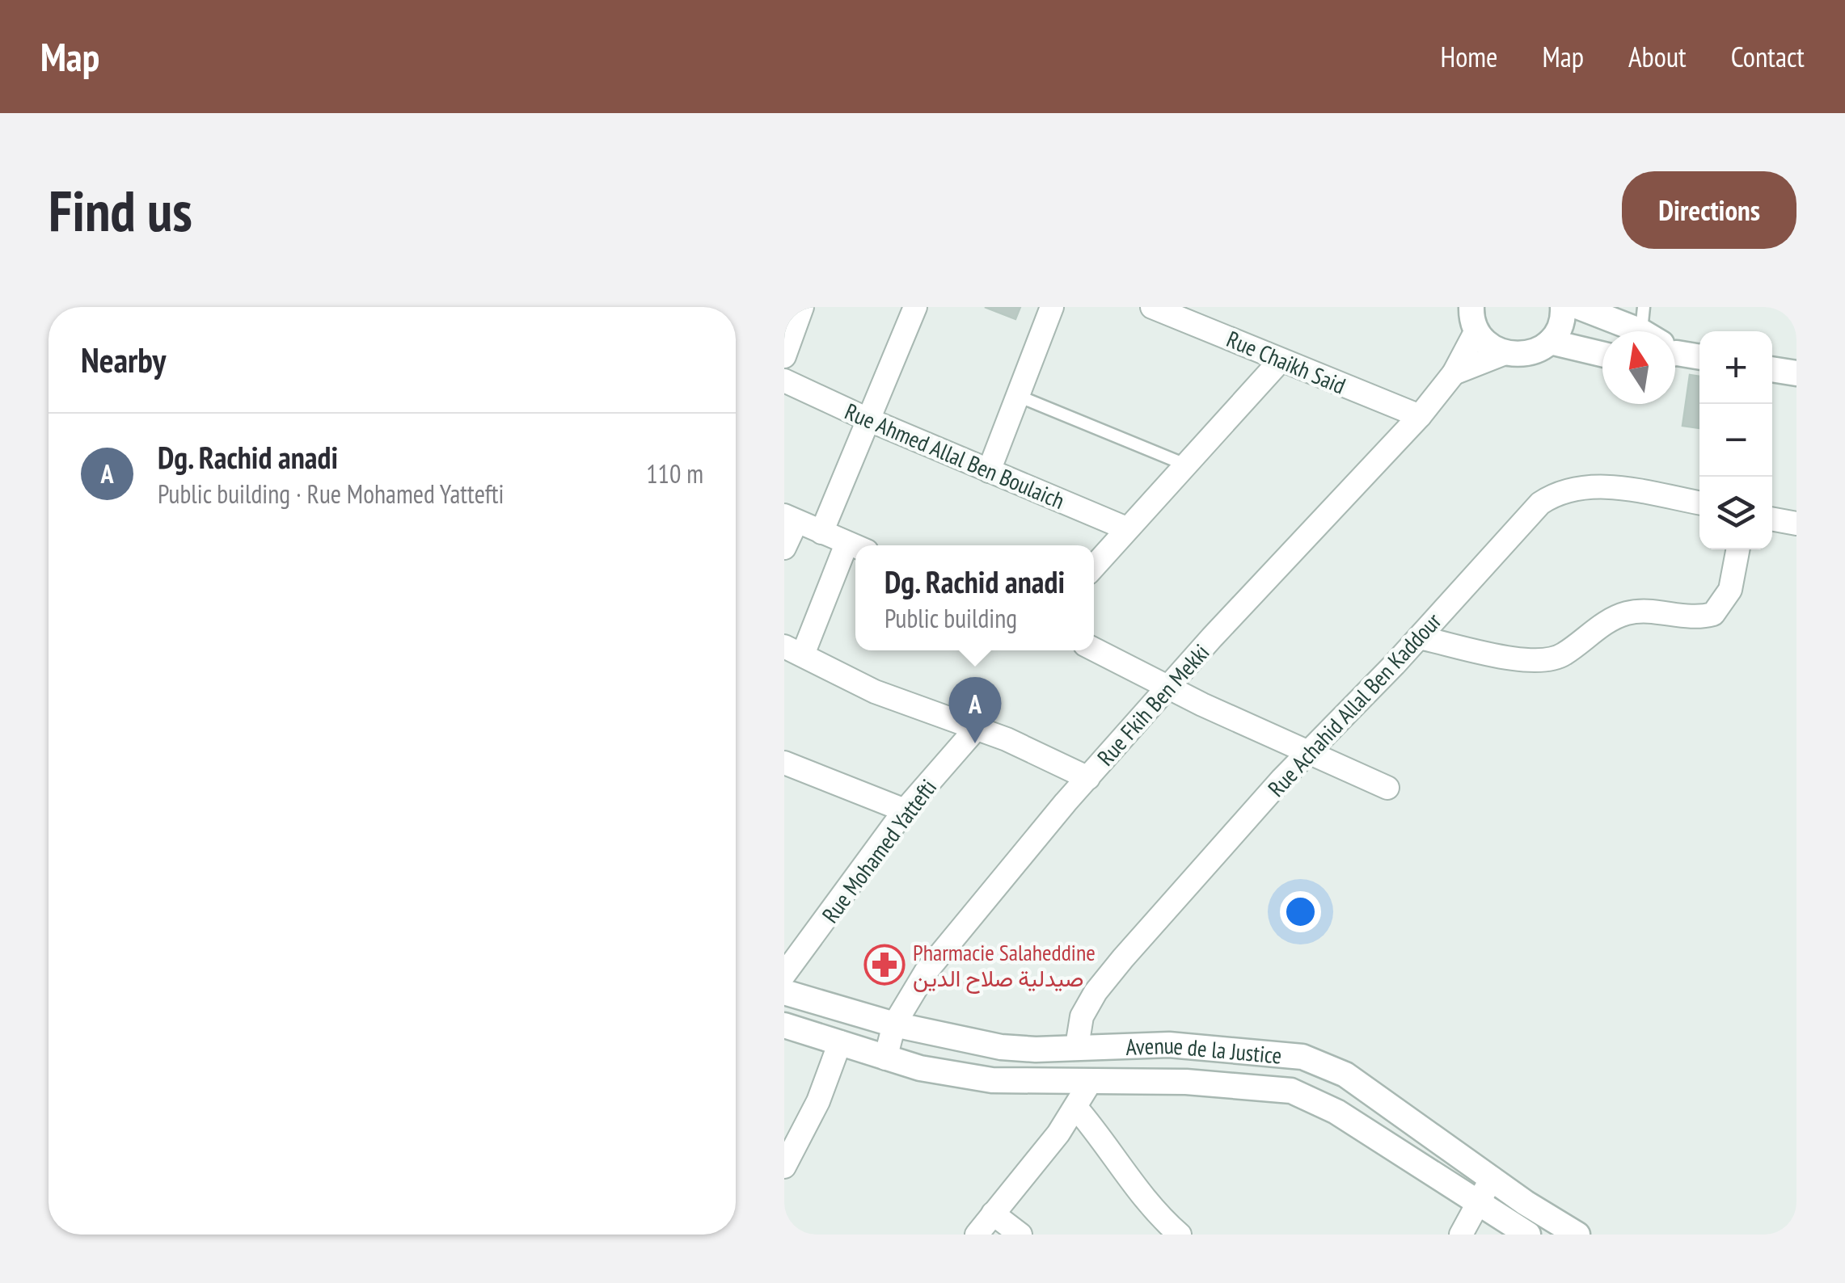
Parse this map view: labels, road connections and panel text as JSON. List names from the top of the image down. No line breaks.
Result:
{"streets":{"street":["Rue Chaikh Said","Rue Ahmed Allal Ben Boulaich","Rue Fkih Ben Mekki","Rue Achahid Allal Ben Kaddour","Rue Mohamed Yattefti","Avenue de la Justice"]},"crossings":[["Rue Chaikh Said","Rue Fkih Ben Mekki"],["Rue Fkih Ben Mekki","Avenue de la Justice"],["Rue Achahid Allal Ben Kaddour","Avenue de la Justice"]],"places":{"pharmacy":["Pharmacie Salaheddine صيدلية صلاح الدين"]},"north":"top","page":{"header":"Map","nav":["Home","Map","About","Contact"],"buttons":"Directions","title":"Find us","heading":"Nearby","map_buttons":["+","−"],"list":[{"mark":"A","name":"Dg. Rachid anadi","note":"Public building · Rue Mohamed Yattefti","value":"110 m"}],"popup":["Dg. Rachid anadi","Public building"],"pins":"A"}}
